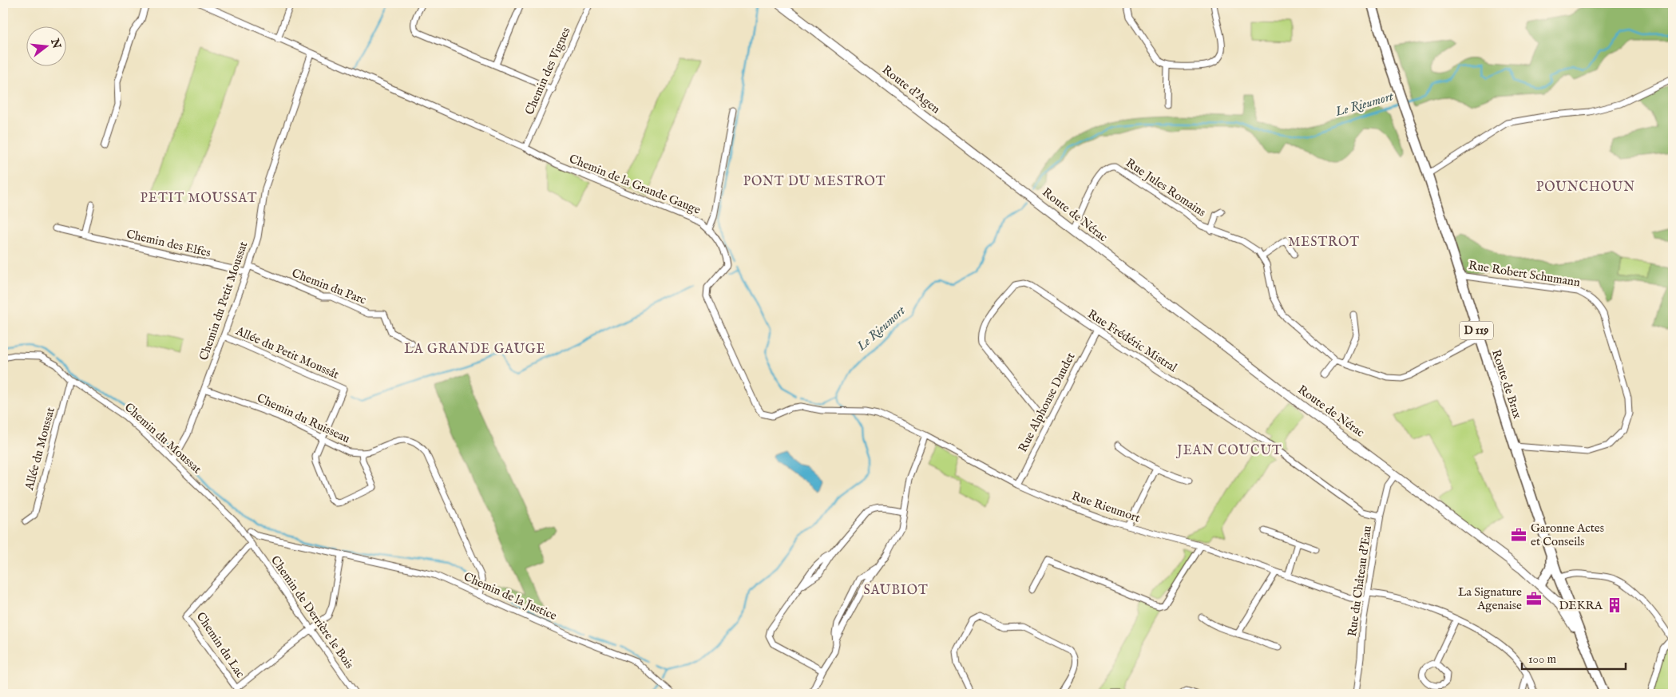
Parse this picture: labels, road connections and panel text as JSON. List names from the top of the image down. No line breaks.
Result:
{"streets":{"main road":["Route d'Agen","Route de Nérac","D 119","Route de Brax"],"street":["Chemin des Vignes","Chemin de la Grande Gauge","Rue Jules Romains","Chemin des Elfes","Rue Robert Schumann","Chemin du Parc","Chemin du Petit Moussat","Rue Frédéric Mistral","Allée du Petit Moussât","Rue Alphonse Daudet","Chemin du Ruisseau","Chemin du Moussat","Allée du Moussat","Rue Rieumort","Rue du Château d'Eau","Chemin de la Justice","Chemin de Derrière le Bois","Chemin du Lac"]},"crossings":[["Chemin des Vignes","Chemin de la Grande Gauge"],["Route d'Agen","Route de Nérac"],["Chemin de la Grande Gauge","Chemin du Petit Moussat"],["Chemin de la Grande Gauge","Rue Rieumort"],["Rue Jules Romains","Route de Nérac"],["Rue Jules Romains","Route de Brax"],["Route de Nérac","D 119"],["Route de Nérac","Route de Brax"],["Route de Nérac","Rue du Château d'Eau"],["Chemin des Elfes","Chemin du Petit Moussat"],["Rue Robert Schumann","Route de Brax"],["Chemin du Parc","Chemin du Petit Moussat"],["Chemin du Petit Moussat","Allée du Petit Moussât"],["Chemin du Petit Moussat","Chemin du Ruisseau"],["Chemin du Petit Moussat","Chemin du Moussat"],["D 119","Route de Brax"],["Rue Frédéric Mistral","Rue Alphonse Daudet"],["Rue Frédéric Mistral","Rue du Château d'Eau"],["Allée du Petit Moussât","Chemin du Ruisseau"],["Rue Alphonse Daudet","Rue Rieumort"],["Chemin du Ruisseau","Chemin de la Justice"],["Chemin du Moussat","Allée du Moussat"],["Chemin du Moussat","Chemin de Derrière le Bois"],["Chemin du Moussat","Chemin du Lac"],["Rue Rieumort","Rue du Château d'Eau"],["Chemin de Derrière le Bois","Chemin du Lac"]],"districts":["PONT DU MESTROT","POUNCHOUN","PETIT MOUSSAT","MESTROT","LA GRANDE GAUGE","JEAN COUCUT","SAUBIOT"],"water":["Le Rieumort"],"places":{"office":["Garonne Actes et Conseils","La Signature Agenaise"],"building":["DEKRA"]},"scale_bar":"100 m","north":"right"}
